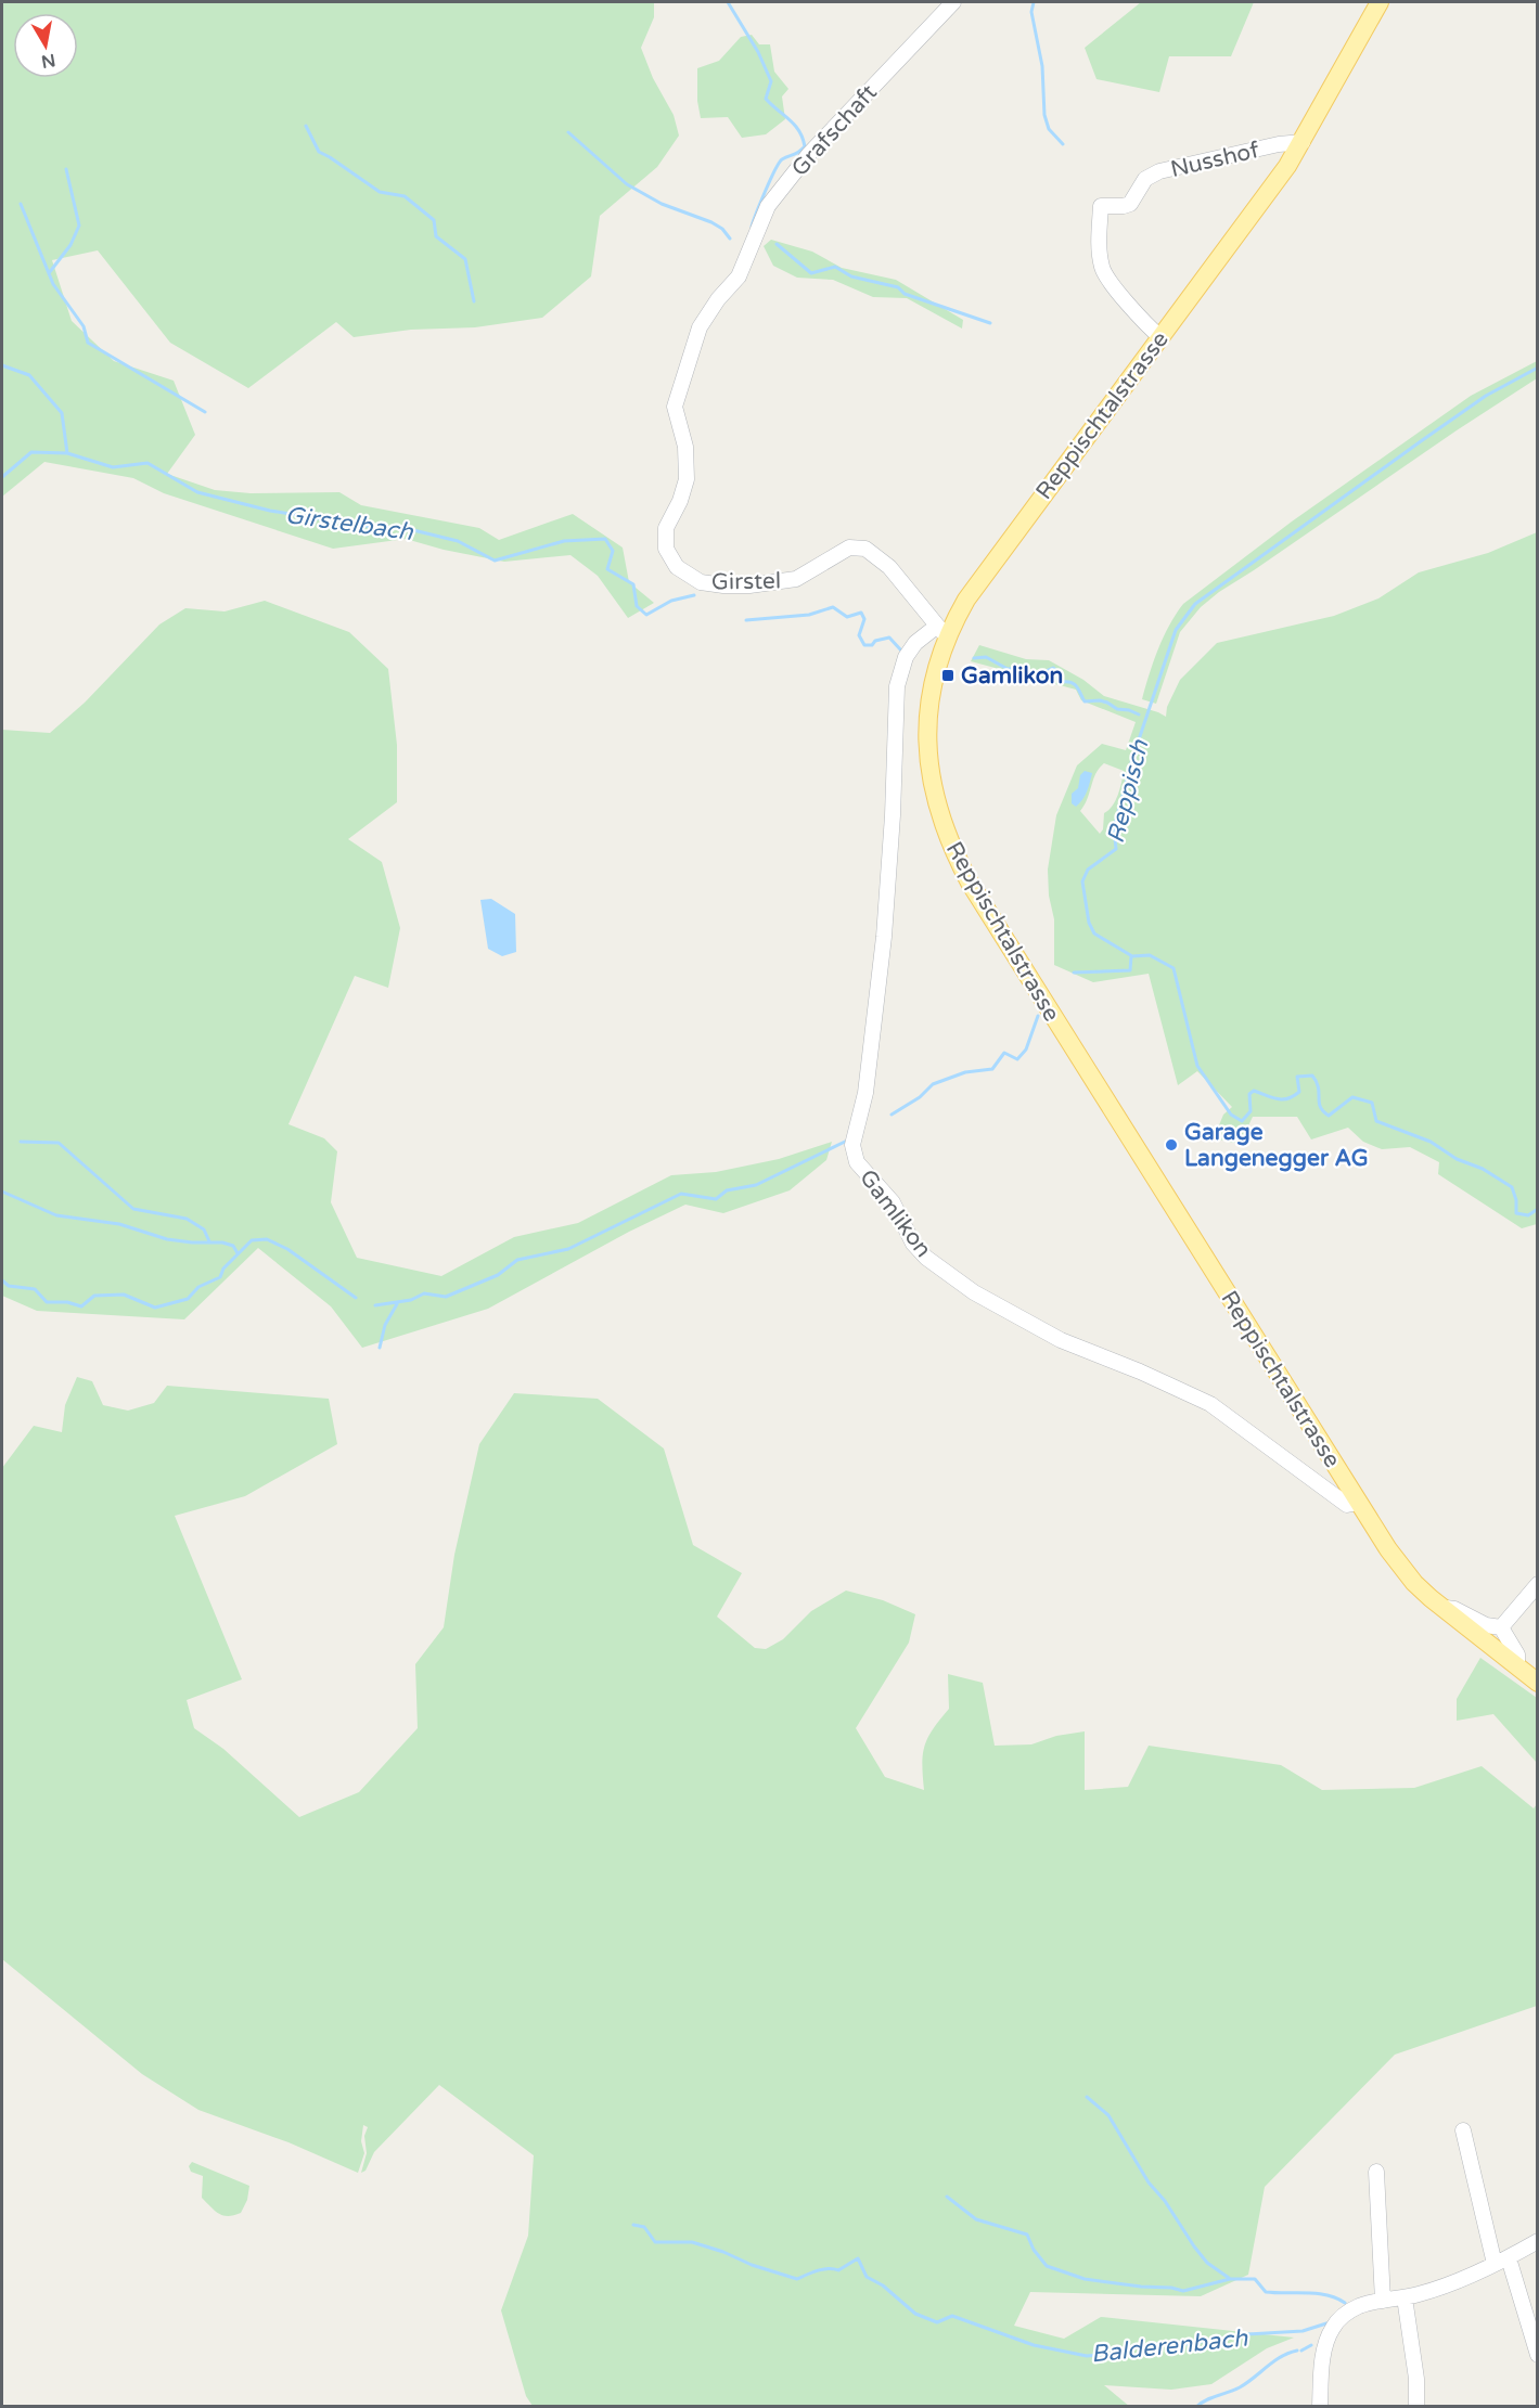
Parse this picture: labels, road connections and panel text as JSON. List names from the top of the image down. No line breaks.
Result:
{"streets":{"main road":["Reppischtalstrasse"],"street":["Grafschaft","Nusshof","Girstel","Gamlikon"]},"crossings":[["Grafschaft","Girstel"],["Nusshof","Reppischtalstrasse"],["Reppischtalstrasse","Girstel"],["Reppischtalstrasse","Gamlikon"],["Girstel","Gamlikon"]],"water":["Girstelbach","Reppisch","Balderenbach"],"places":{"transit":["Gamlikon"],"other":["Garage Langenegger AG"]},"north":"bottom"}
